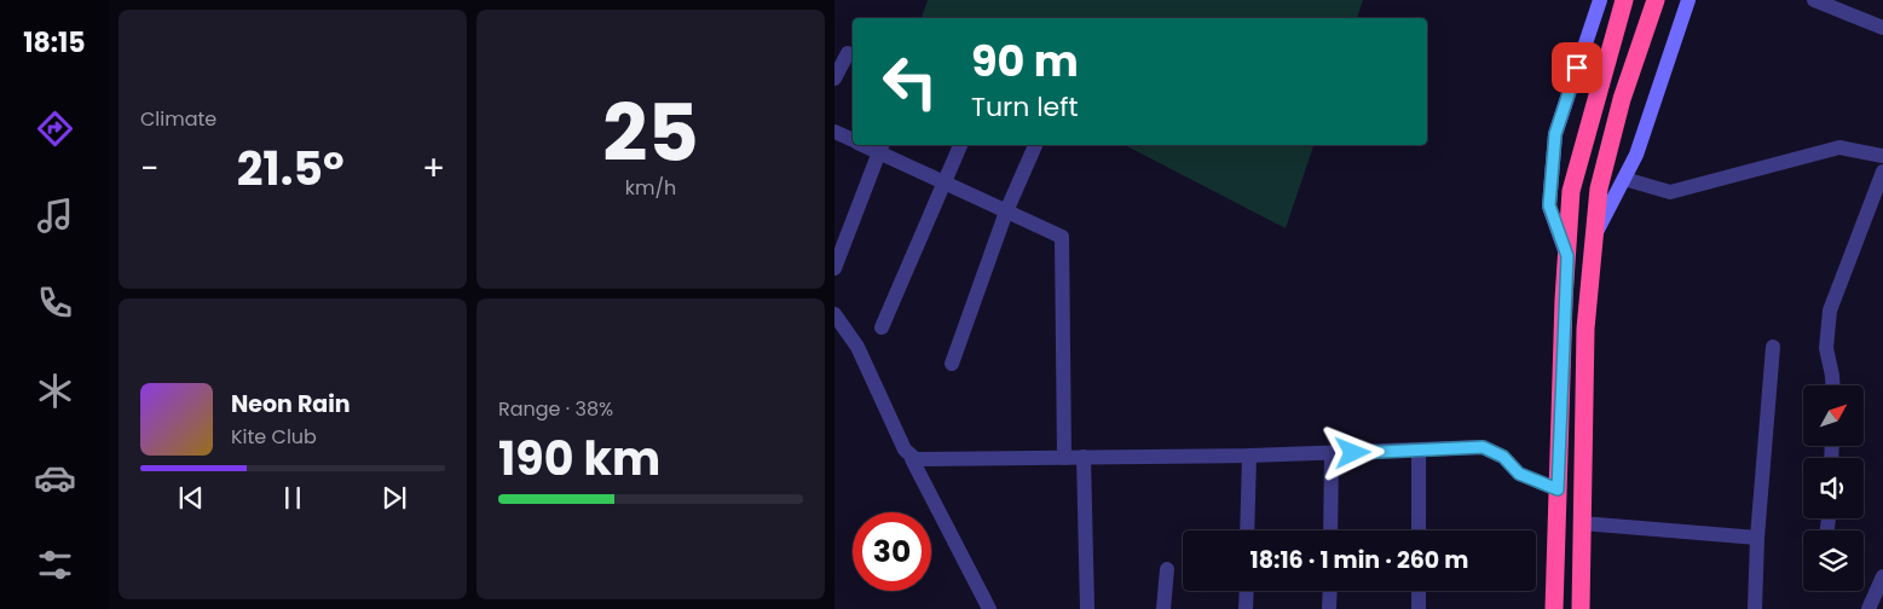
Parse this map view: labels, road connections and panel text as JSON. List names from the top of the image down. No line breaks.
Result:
{"north":"top right","page":{"tabs":"18:15","tile":["Climate",["25","km/h"],["Range · 38%","190 km"]],"turn":["90 m","Turn left"],"heat":["−","21.5°","+"],"song":["Neon Rain","Kite Club"],"limit":"30","trip":"18:16 · 1 min · 260 m"}}
